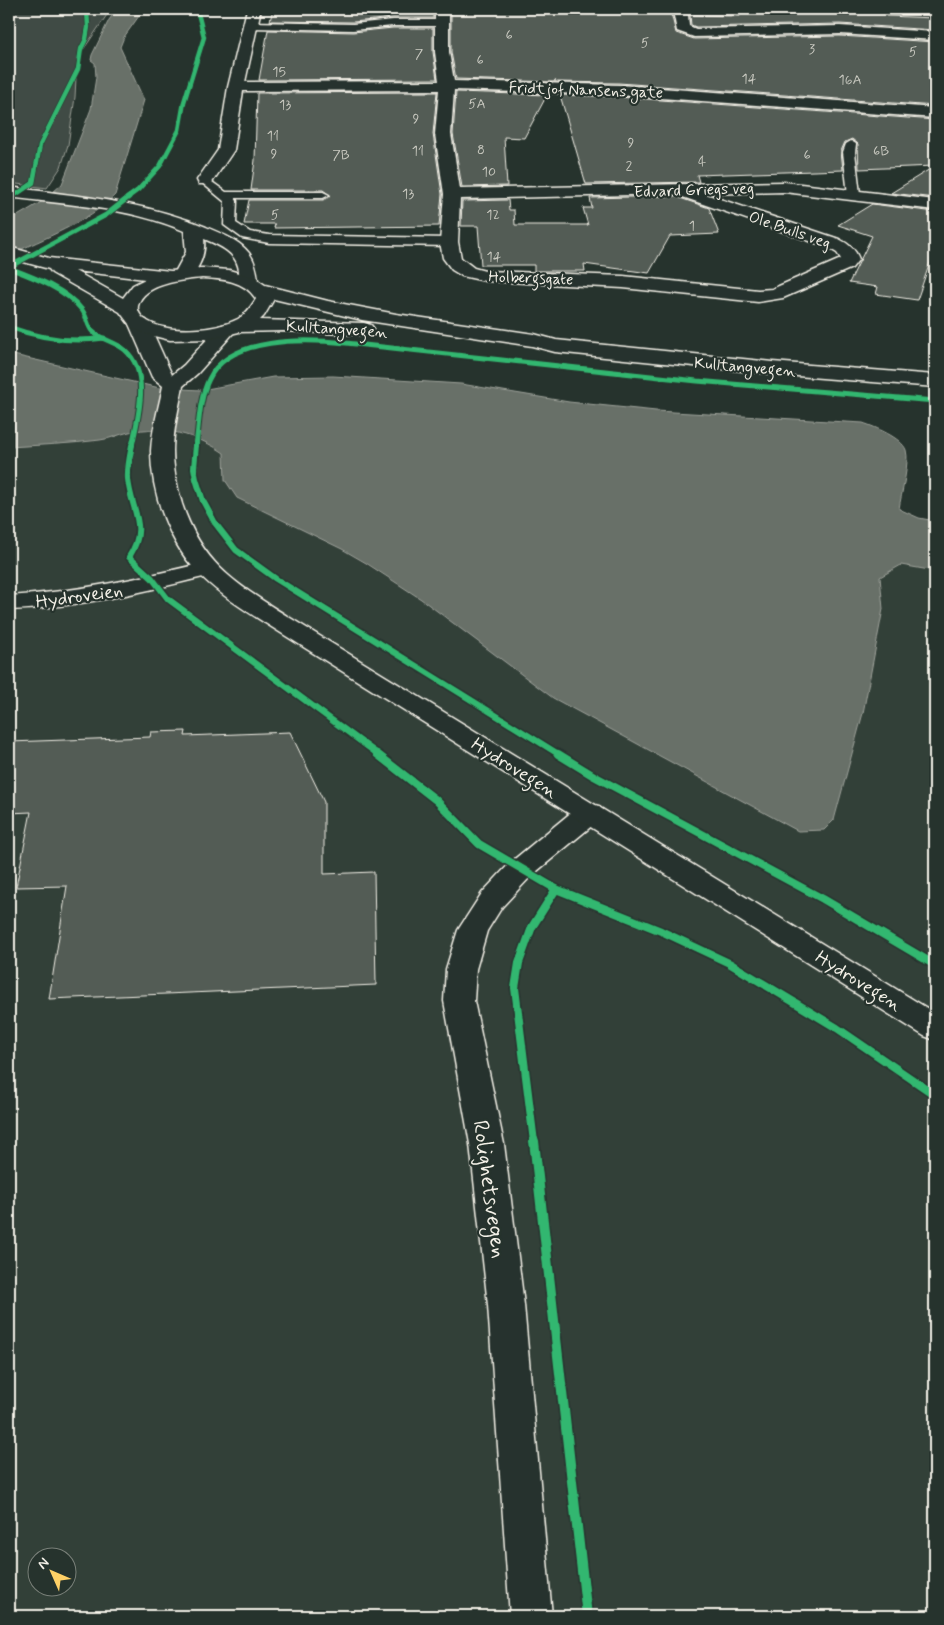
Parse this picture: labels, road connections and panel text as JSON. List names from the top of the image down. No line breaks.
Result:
{"streets":{"main road":["Fridtjof Nansens gate","Edvard Griegs veg","Ole Bulls veg","Holbergsgate","Kulltangvegen","Hydroveien","Hydrovegen","Rolighetsvegen"]},"crossings":[["Fridtjof Nansens gate","Holbergsgate"],["Edvard Griegs veg","Ole Bulls veg"],["Edvard Griegs veg","Holbergsgate"],["Ole Bulls veg","Holbergsgate"],["Hydroveien","Hydrovegen"],["Hydrovegen","Rolighetsvegen"]],"house_numbers":["6","5","3","5","7","6","15","14","16A","5A","13","9","11","9","8","11","6B","9","7B","6","4","2","10","13","5","12","1","14"],"north":"top left"}
